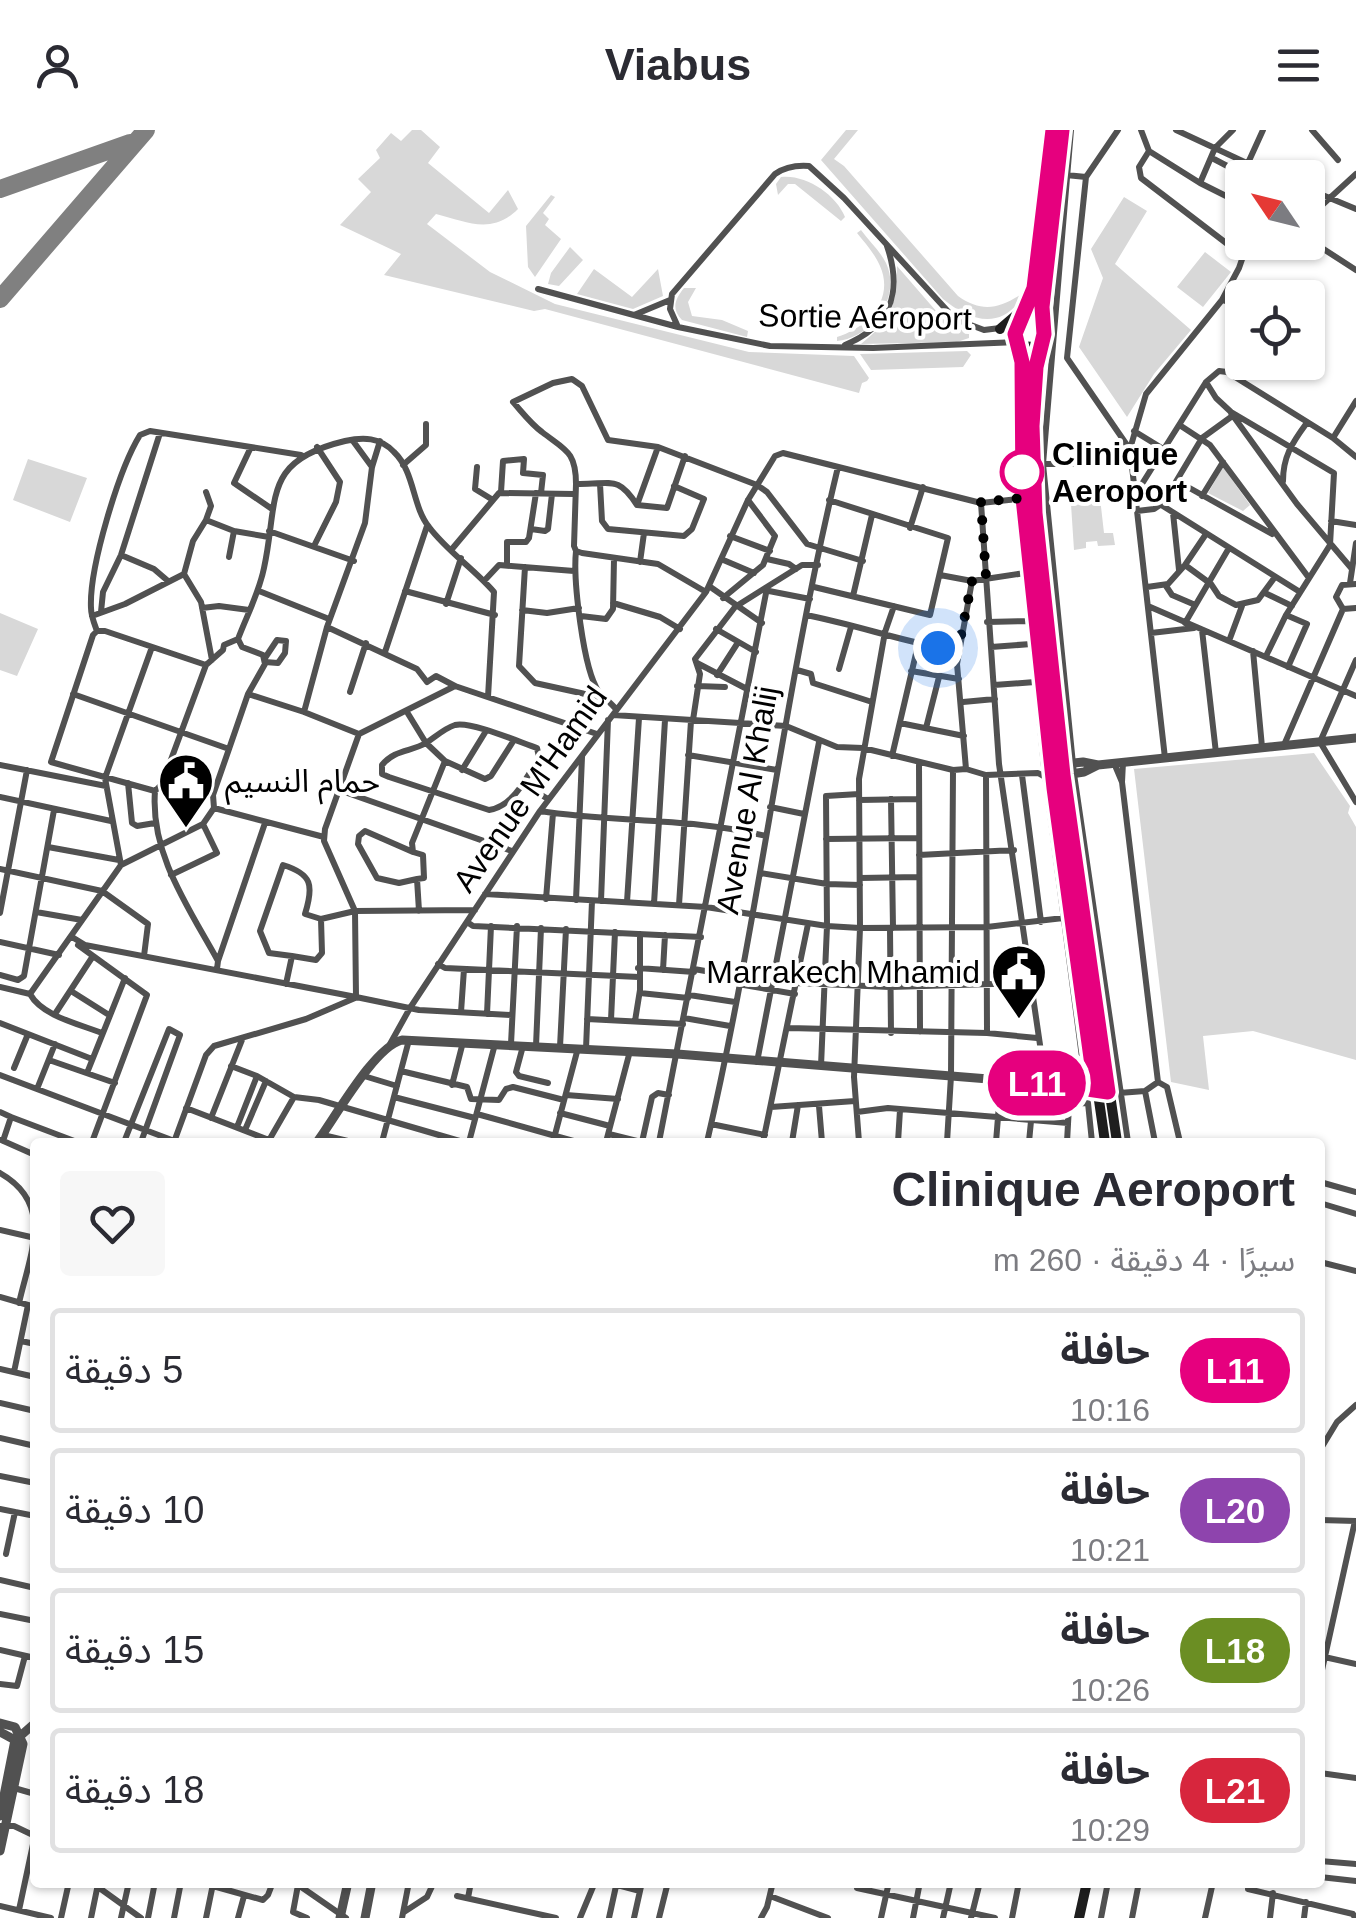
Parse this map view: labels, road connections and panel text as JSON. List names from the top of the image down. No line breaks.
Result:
{"streets":{"street":["Sortie Aéroport","Avenue M'Hamid","Avenue Al Khalij"]},"crossings":[["Avenue M'Hamid","Avenue Al Khalij"]],"places":{"other":["Clinique Aeroport"],"public building":["حمام النسيم","Marrakech Mhamid"]},"lines":["bus line L11"],"north":"top left","page":{"header":"Viabus","on_map":"L11","heading":["Clinique Aeroport","سيرًا · 4 دقيقة · 260 m"],"list":[{"mark":"L11","name":"حافلة","note":"10:16","value":"5 دقيقة"},{"mark":"L20","name":"حافلة","note":"10:21","value":"10 دقيقة"},{"mark":"L18","name":"حافلة","note":"10:26","value":"15 دقيقة"},{"mark":"L21","name":"حافلة","note":"10:29","value":"18 دقيقة"}]}}
